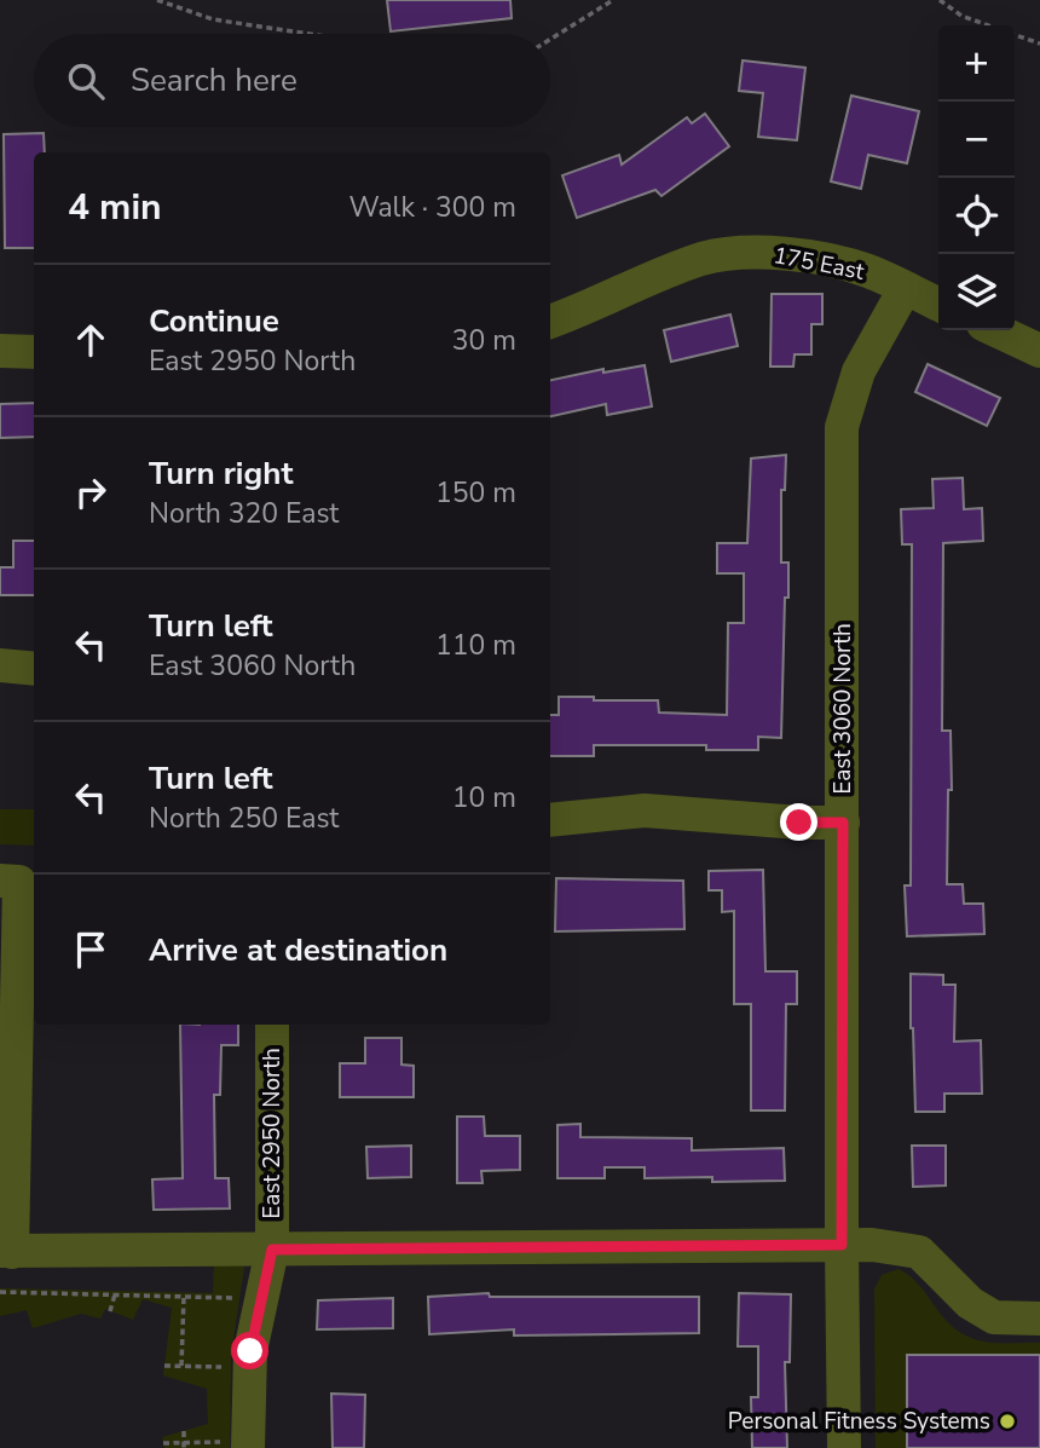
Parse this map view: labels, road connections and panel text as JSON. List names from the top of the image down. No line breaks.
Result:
{"streets":{"street":["175 East","East 3060 North","East 2950 North"]},"crossings":[["175 East","East 3060 North"]],"places":["Personal Fitness Systems"],"page":{"map_buttons":["+","−"],"search":"Search here","heading":["4 min","Walk · 300 m"],"list":[["Continue","East 2950 North","30 m"],["Turn right","North 320 East","150 m"],["Turn left","East 3060 North","110 m"],["Turn left","North 250 East","10 m"],"Arrive at destination"]}}
